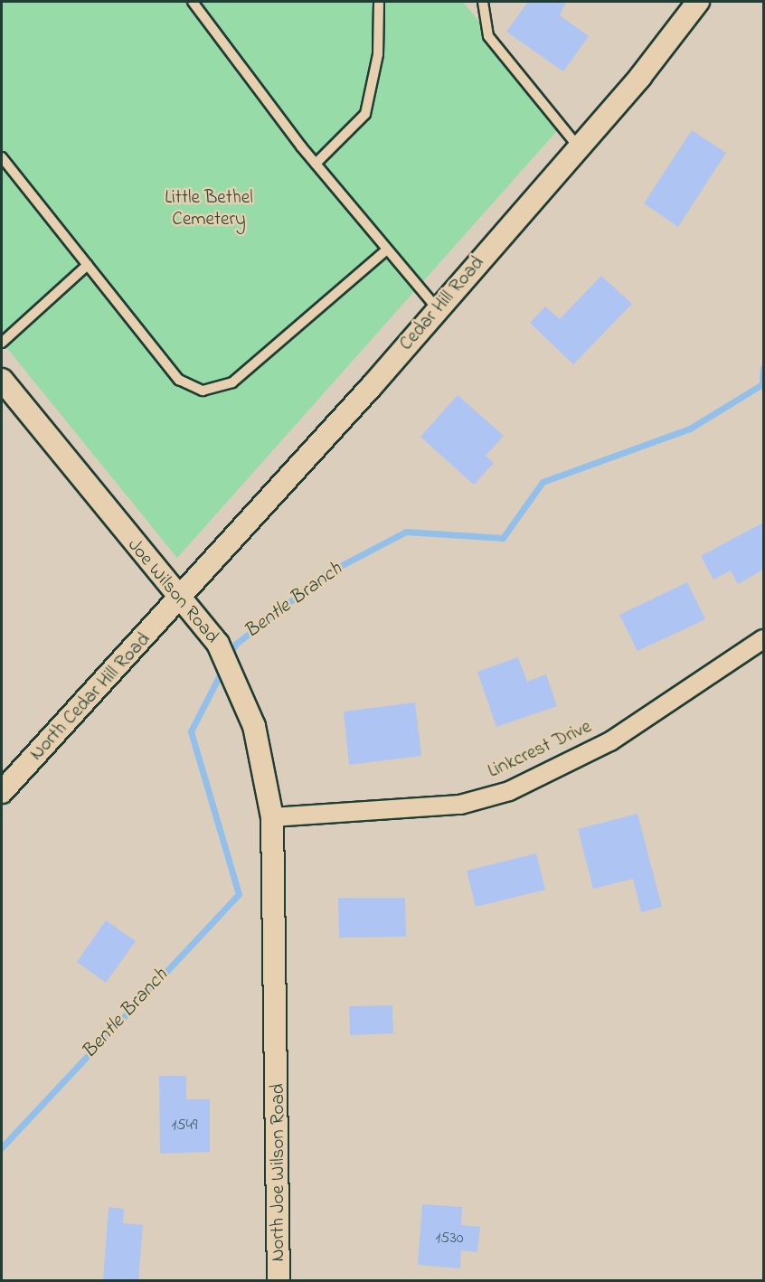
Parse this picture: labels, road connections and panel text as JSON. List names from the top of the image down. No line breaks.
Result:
{"streets":{"street":["Cedar Hill Road","Joe Wilson Road","North Cedar Hill Road","Linkcrest Drive","North Joe Wilson Road"]},"crossings":[["Cedar Hill Road","Joe Wilson Road"],["Cedar Hill Road","North Cedar Hill Road"],["Joe Wilson Road","North Cedar Hill Road"],["Joe Wilson Road","Linkcrest Drive"],["Joe Wilson Road","North Joe Wilson Road"]],"water":["Bentle Branch"],"parks":["Little Bethel Cemetery"],"house_numbers":["1549","1530"]}
